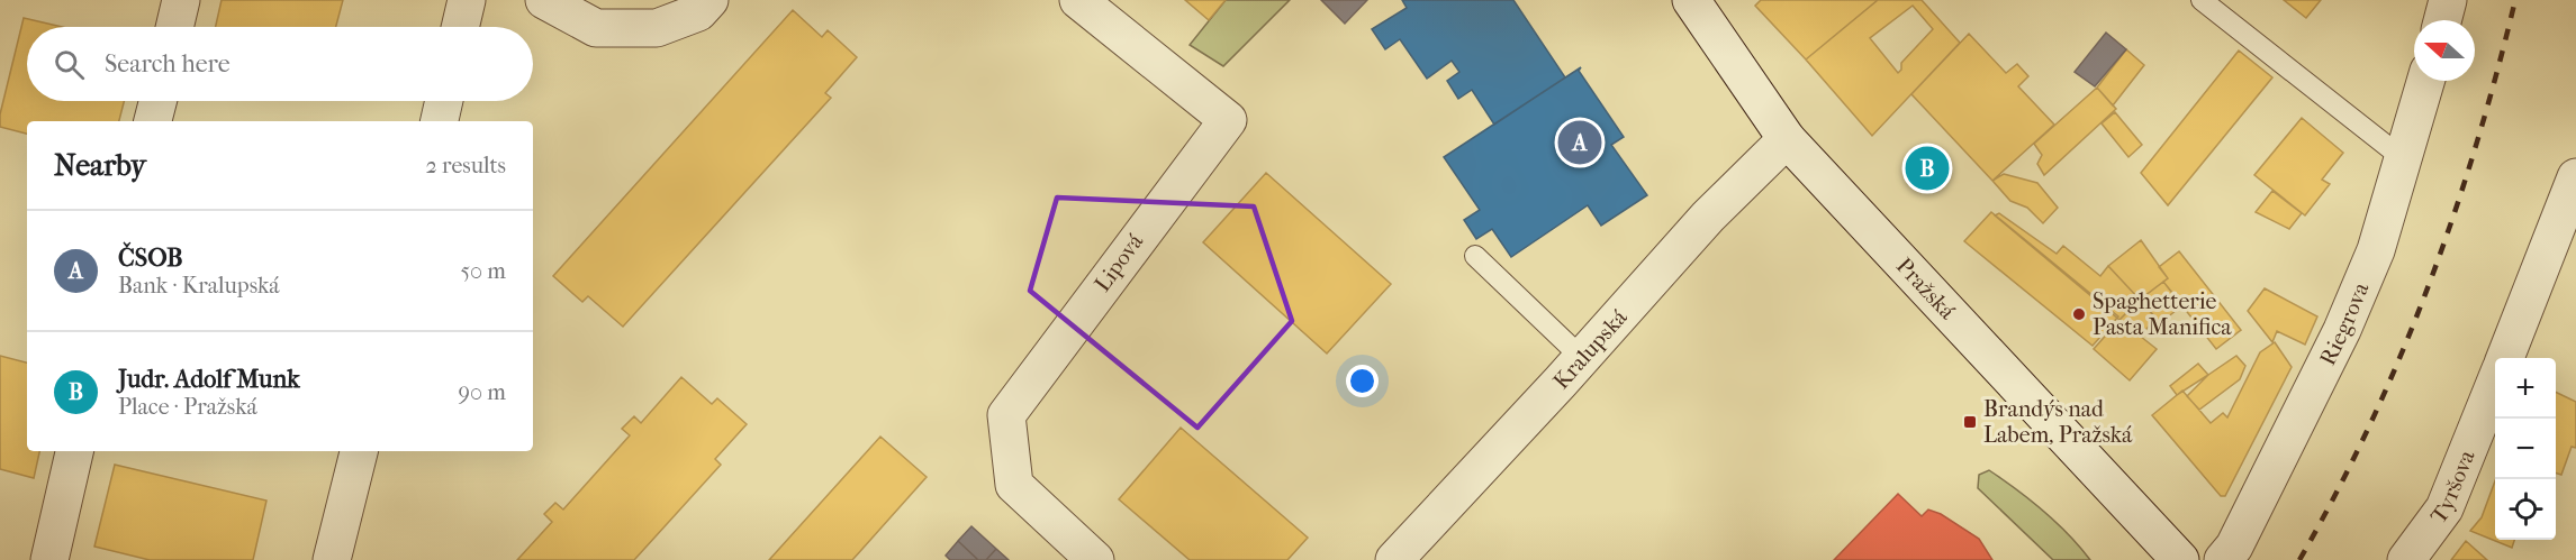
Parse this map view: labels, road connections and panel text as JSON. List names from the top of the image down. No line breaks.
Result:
{"streets":{"street":["Lipová","Pražská","Riegrova","Kralupská","Tyršova"]},"crossings":[["Pražská","Kralupská"]],"places":{"other":["Spaghetterie Pasta Manifica"],"transit":["Brandýs nad Labem, Pražská"]},"north":"left","page":{"search":"Search here","pins":["A","B"],"heading":["Nearby","2 results"],"list":[{"mark":"A","name":"ČSOB","note":"Bank · Kralupská","value":"50 m"},{"mark":"B","name":"Judr. Adolf Munk","note":"Place · Pražská","value":"90 m"}],"map_buttons":["+","−"]}}
